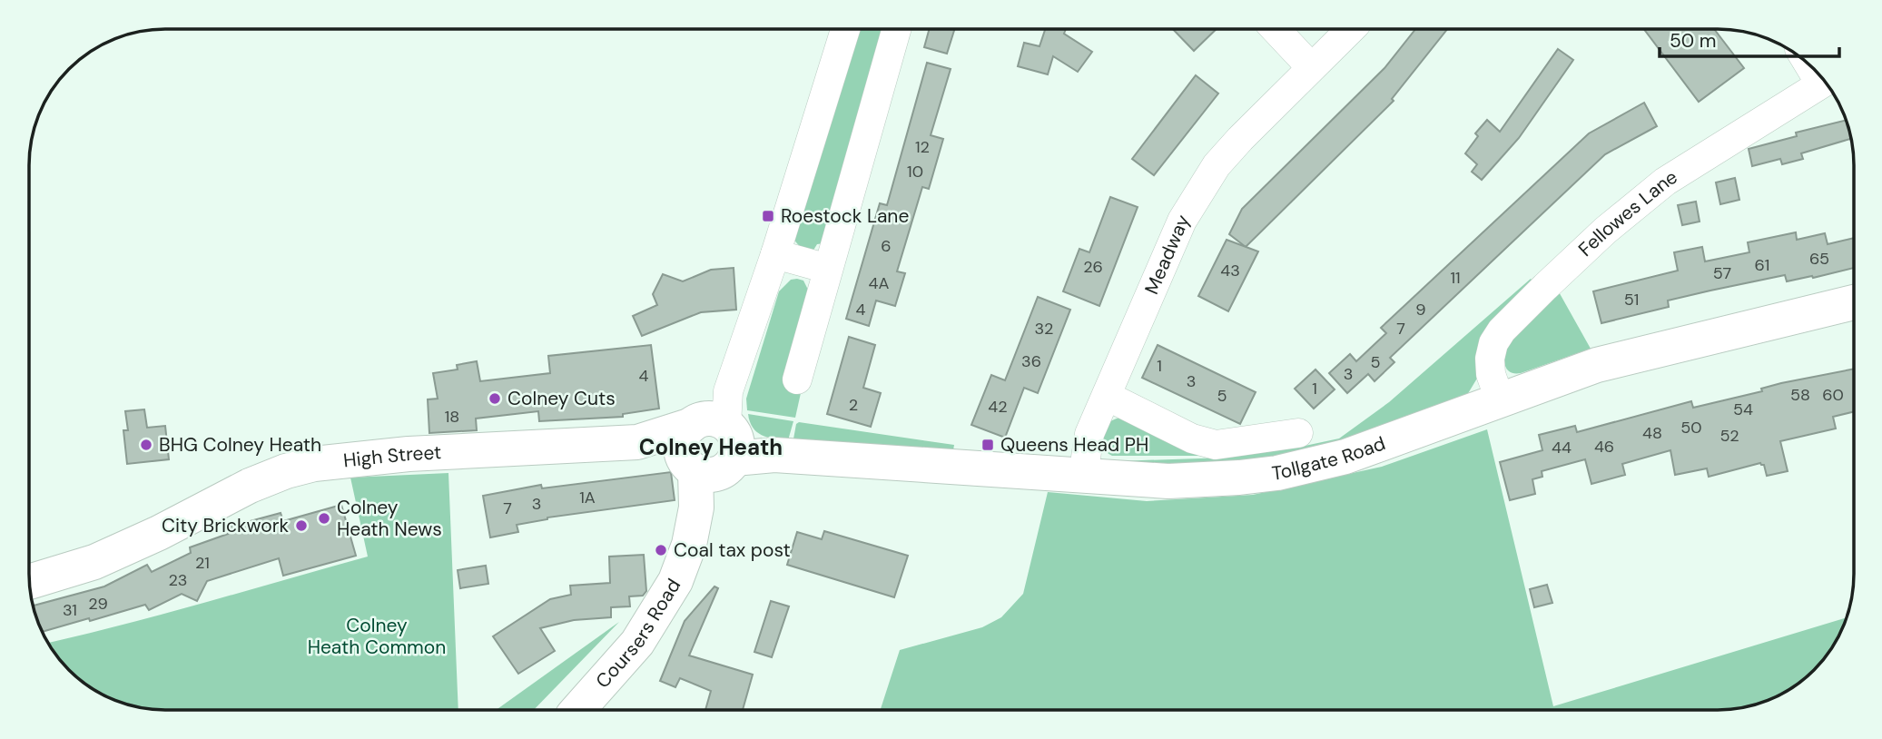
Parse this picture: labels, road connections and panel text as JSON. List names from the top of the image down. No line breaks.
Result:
{"streets":{"street":["Fellowes Lane","Meadway","High Street","Tollgate Road","Coursers Road"]},"crossings":[["Fellowes Lane","Tollgate Road"],["Meadway","Tollgate Road"],["High Street","Tollgate Road"],["High Street","Coursers Road"],["Tollgate Road","Coursers Road"]],"districts":["Colney Heath"],"parks":["Colney Heath Common"],"places":{"transit":["Roestock Lane","Queens Head PH"],"other":["Colney Cuts","BHG Colney Heath","Colney Heath News","City Brickwork","Coal tax post"]},"house_numbers":["12","10","6","65","61","26","43","57","11","4A","51","4","9","32","7","36","5","1","3","4","3","1","58","60","5","2","42","54","18","50","48","52","46","44","1A","3","7","21","23","29","31"],"scale_bar":"50 m"}
